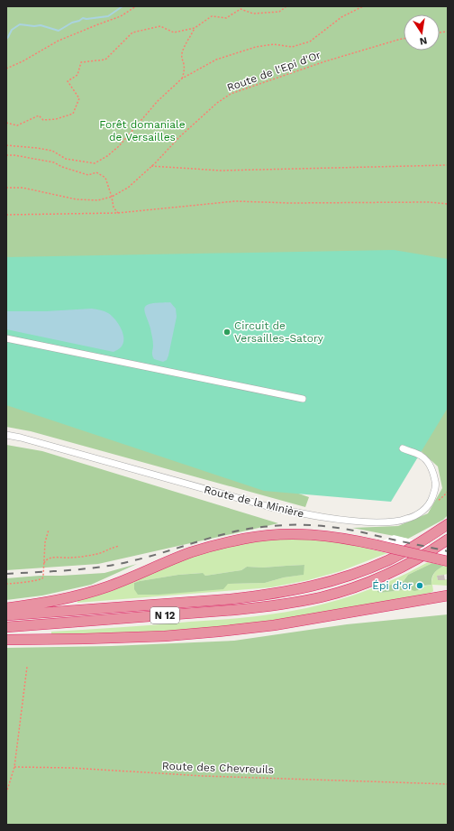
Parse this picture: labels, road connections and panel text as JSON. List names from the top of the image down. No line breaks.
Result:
{"streets":{"highway":["N 12"],"street":["Route de la Minière"],"path":["Route de l'Epi d'Or","Route des Chevreuils"]},"parks":["Forêt domaniale de Versailles"],"places":["Circuit de Versailles-Satory","Épi d'or"],"north":"bottom"}
